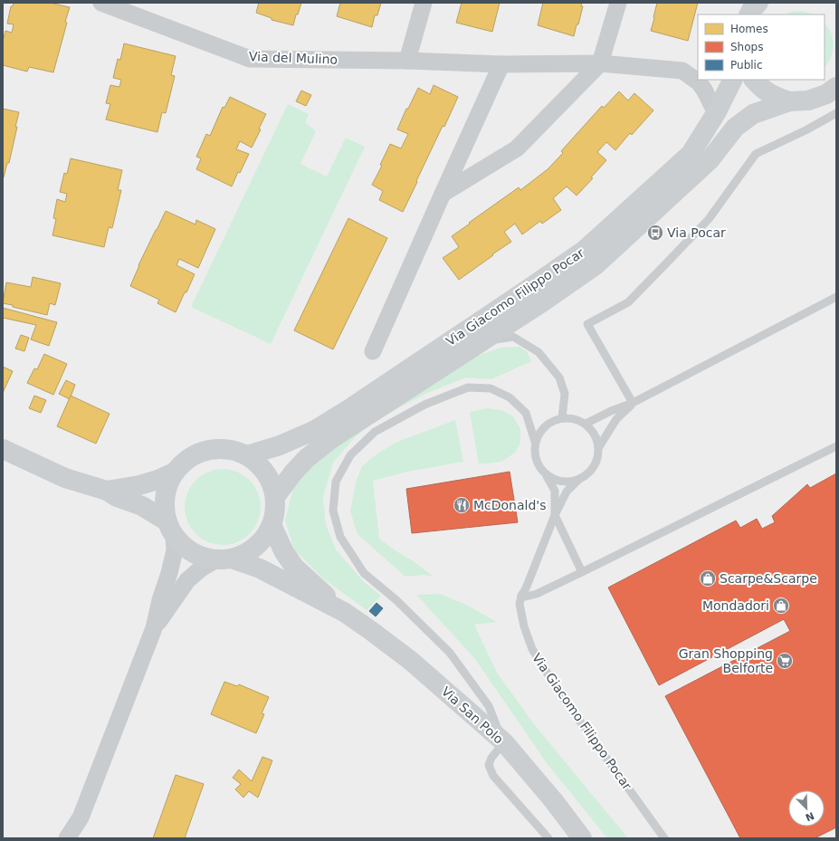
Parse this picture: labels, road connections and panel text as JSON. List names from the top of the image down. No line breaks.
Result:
{"streets":{"main road":["Via Giacomo Filippo Pocar","Via San Polo"],"street":["Via del Mulino"]},"crossings":[["Via del Mulino","Via Giacomo Filippo Pocar"],["Via Giacomo Filippo Pocar","Via San Polo"]],"places":{"bus stop":["Via Pocar"],"restaurant":["McDonald's"],"shop":["Scarpe&Scarpe","Mondadori"],"supermarket":["Gran Shopping Belforte"]},"legend":["Homes","Shops","Public"],"north":"bottom right"}
